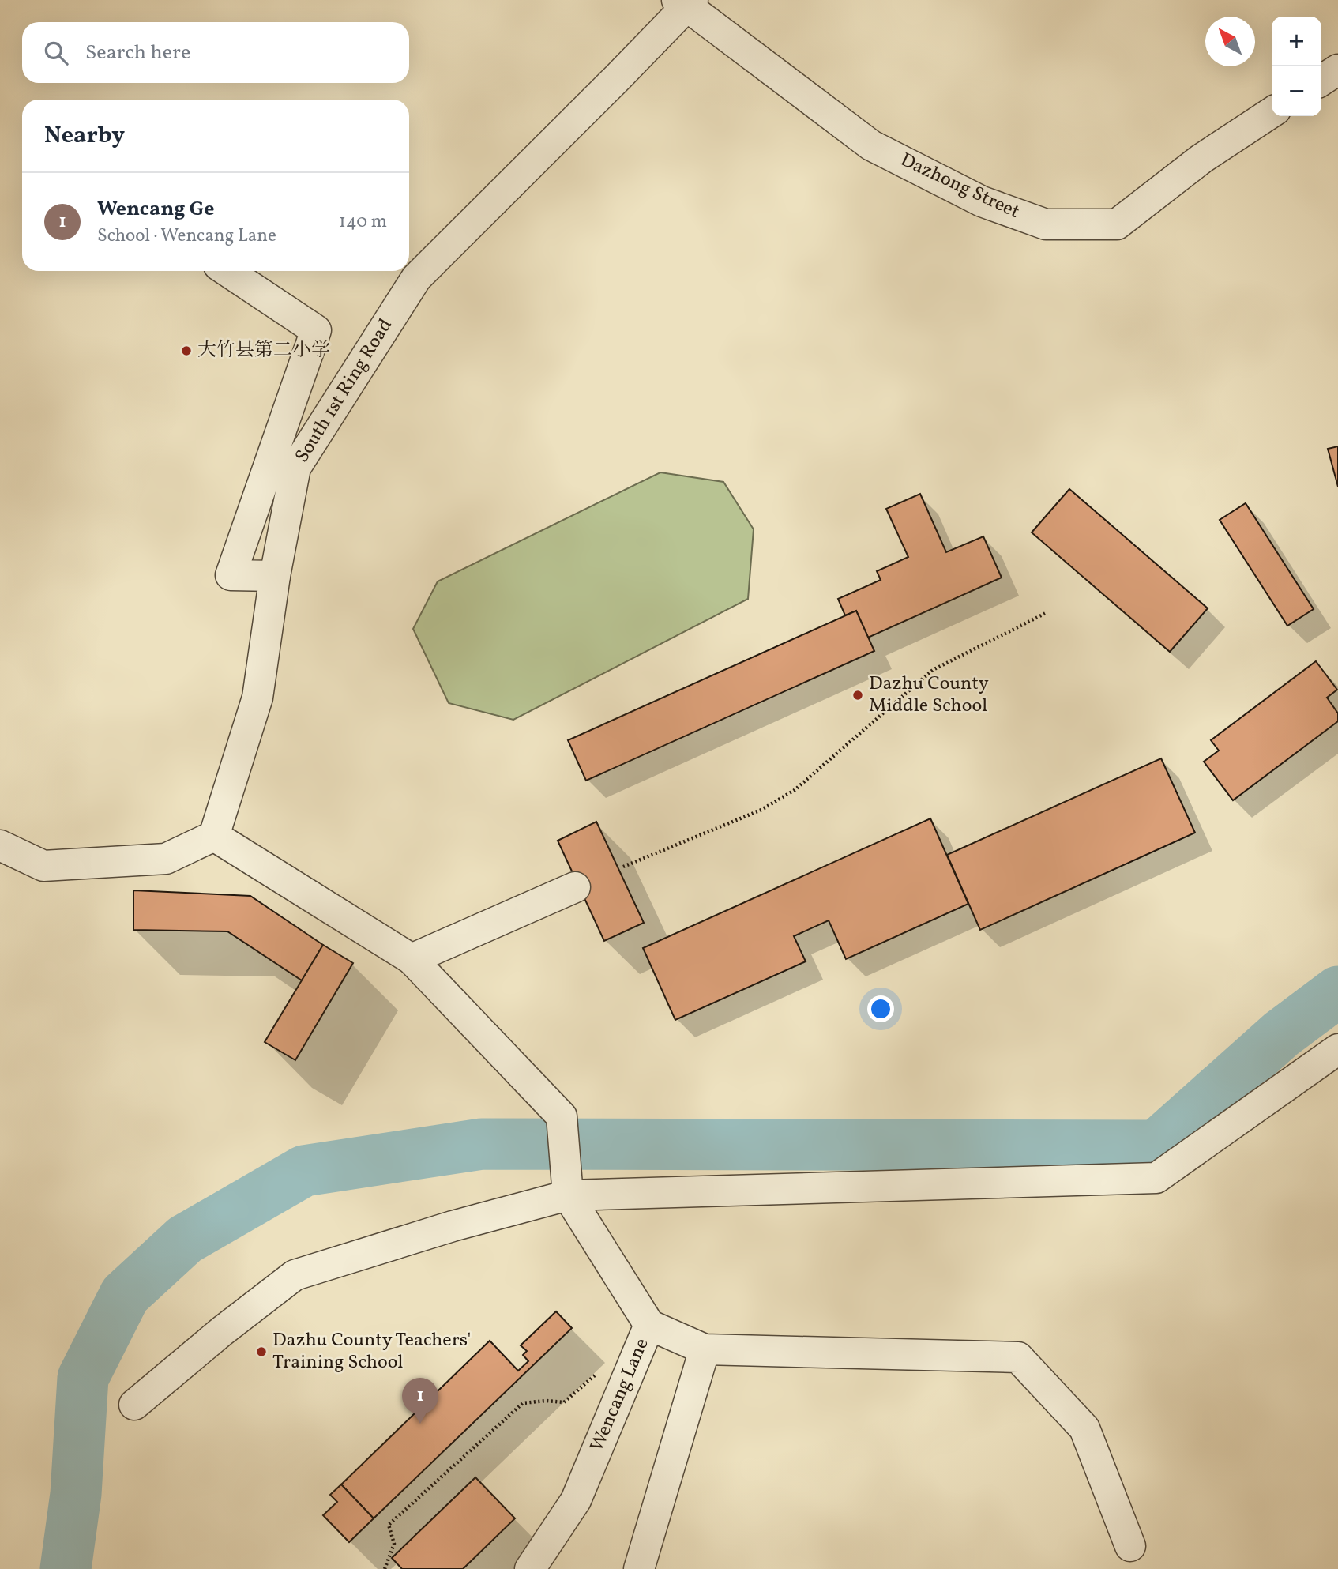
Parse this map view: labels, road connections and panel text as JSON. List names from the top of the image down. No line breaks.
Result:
{"streets":{"street":["Dazhong Street","South 1st Ring Road","Wencang Lane"]},"crossings":[["Dazhong Street","South 1st Ring Road"]],"places":["大竹县第二小学","Dazhu County Middle School","Dazhu County Teachers' Training School"],"north":"top left","page":{"map_buttons":["+","−"],"search":"Search here","heading":"Nearby","list":[{"mark":"1","name":"Wencang Ge","note":"School · Wencang Lane","value":"140 m"}],"pins":"1"}}
